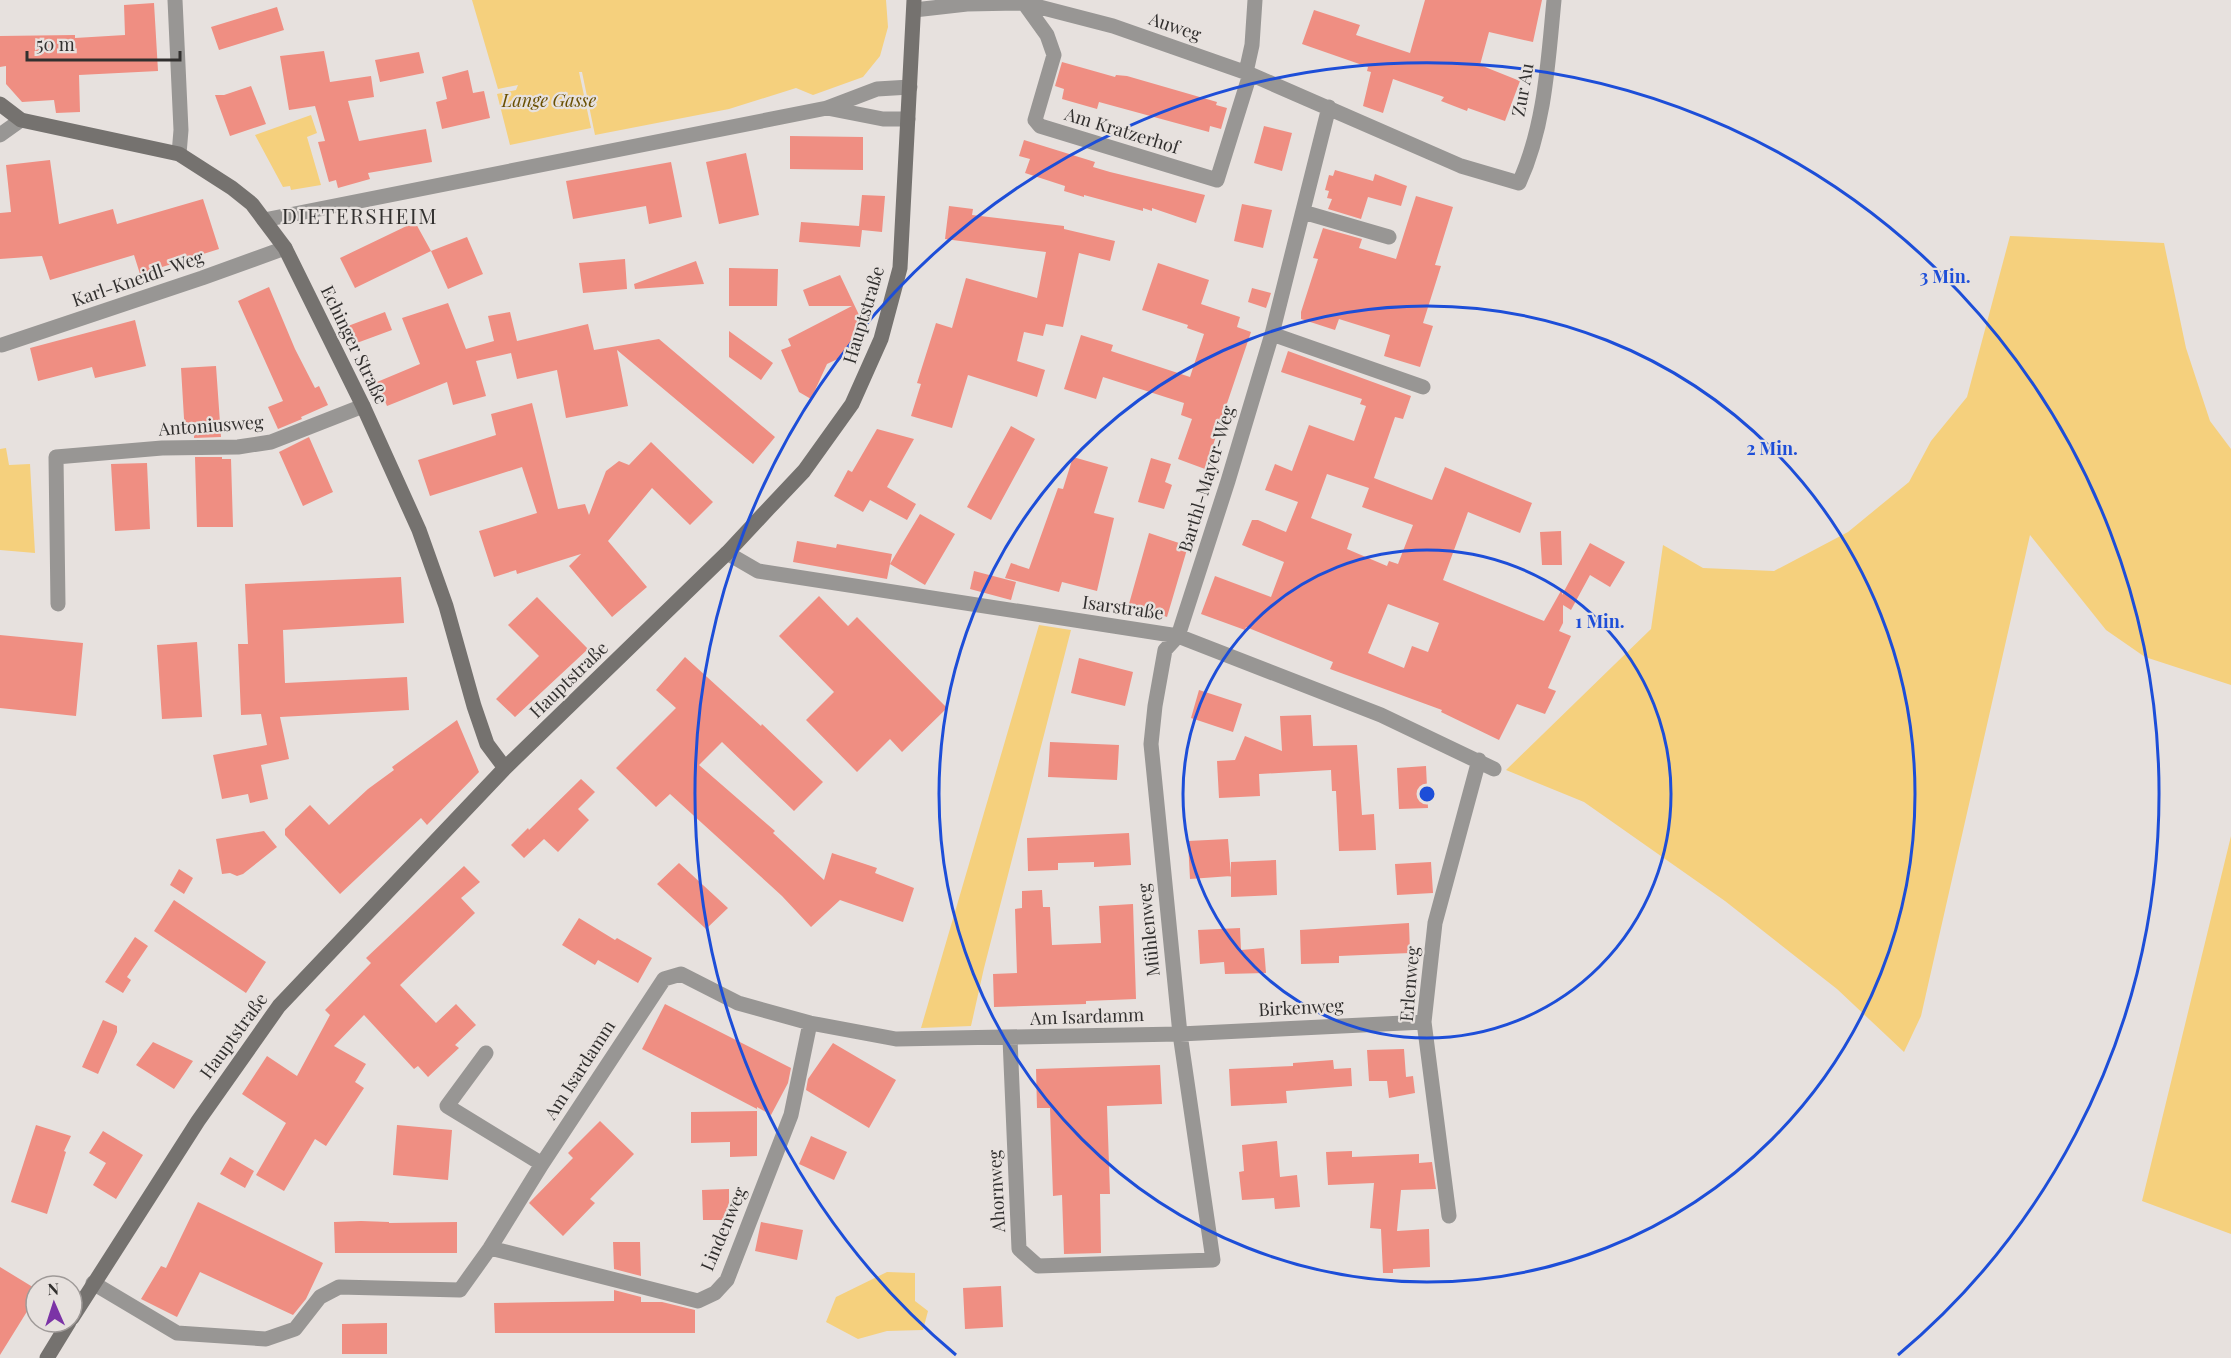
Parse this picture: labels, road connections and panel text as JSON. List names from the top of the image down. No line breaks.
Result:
{"streets":{"main road":["Hauptstraße","Echinger Straße"],"street":["Auweg","Zur Au","Am Kratzerhof","Karl-Kneidl-Weg","Antoniusweg","Barthl-Mayer-Weg","Isarstraße","Mühlenweg","Erlenweg","Birkenweg","Am Isardamm","Ahornweg","Lindenweg"]},"crossings":[["Auweg","Zur Au"],["Auweg","Am Kratzerhof"],["Auweg","Hauptstraße"],["Auweg","Barthl-Mayer-Weg"],["Karl-Kneidl-Weg","Echinger Straße"],["Hauptstraße","Echinger Straße"],["Hauptstraße","Isarstraße"],["Hauptstraße","Am Isardamm"],["Echinger Straße","Antoniusweg"],["Barthl-Mayer-Weg","Isarstraße"],["Barthl-Mayer-Weg","Mühlenweg"],["Isarstraße","Mühlenweg"],["Isarstraße","Erlenweg"],["Mühlenweg","Birkenweg"],["Mühlenweg","Am Isardamm"],["Mühlenweg","Ahornweg"],["Erlenweg","Birkenweg"],["Birkenweg","Am Isardamm"],["Am Isardamm","Ahornweg"],["Am Isardamm","Lindenweg"]],"districts":["DIETERSHEIM"],"parks":["Lange Gasse"],"scale_bar":"50 m","north":"top","rings":["3 Min.","2 Min.","1 Min."]}
